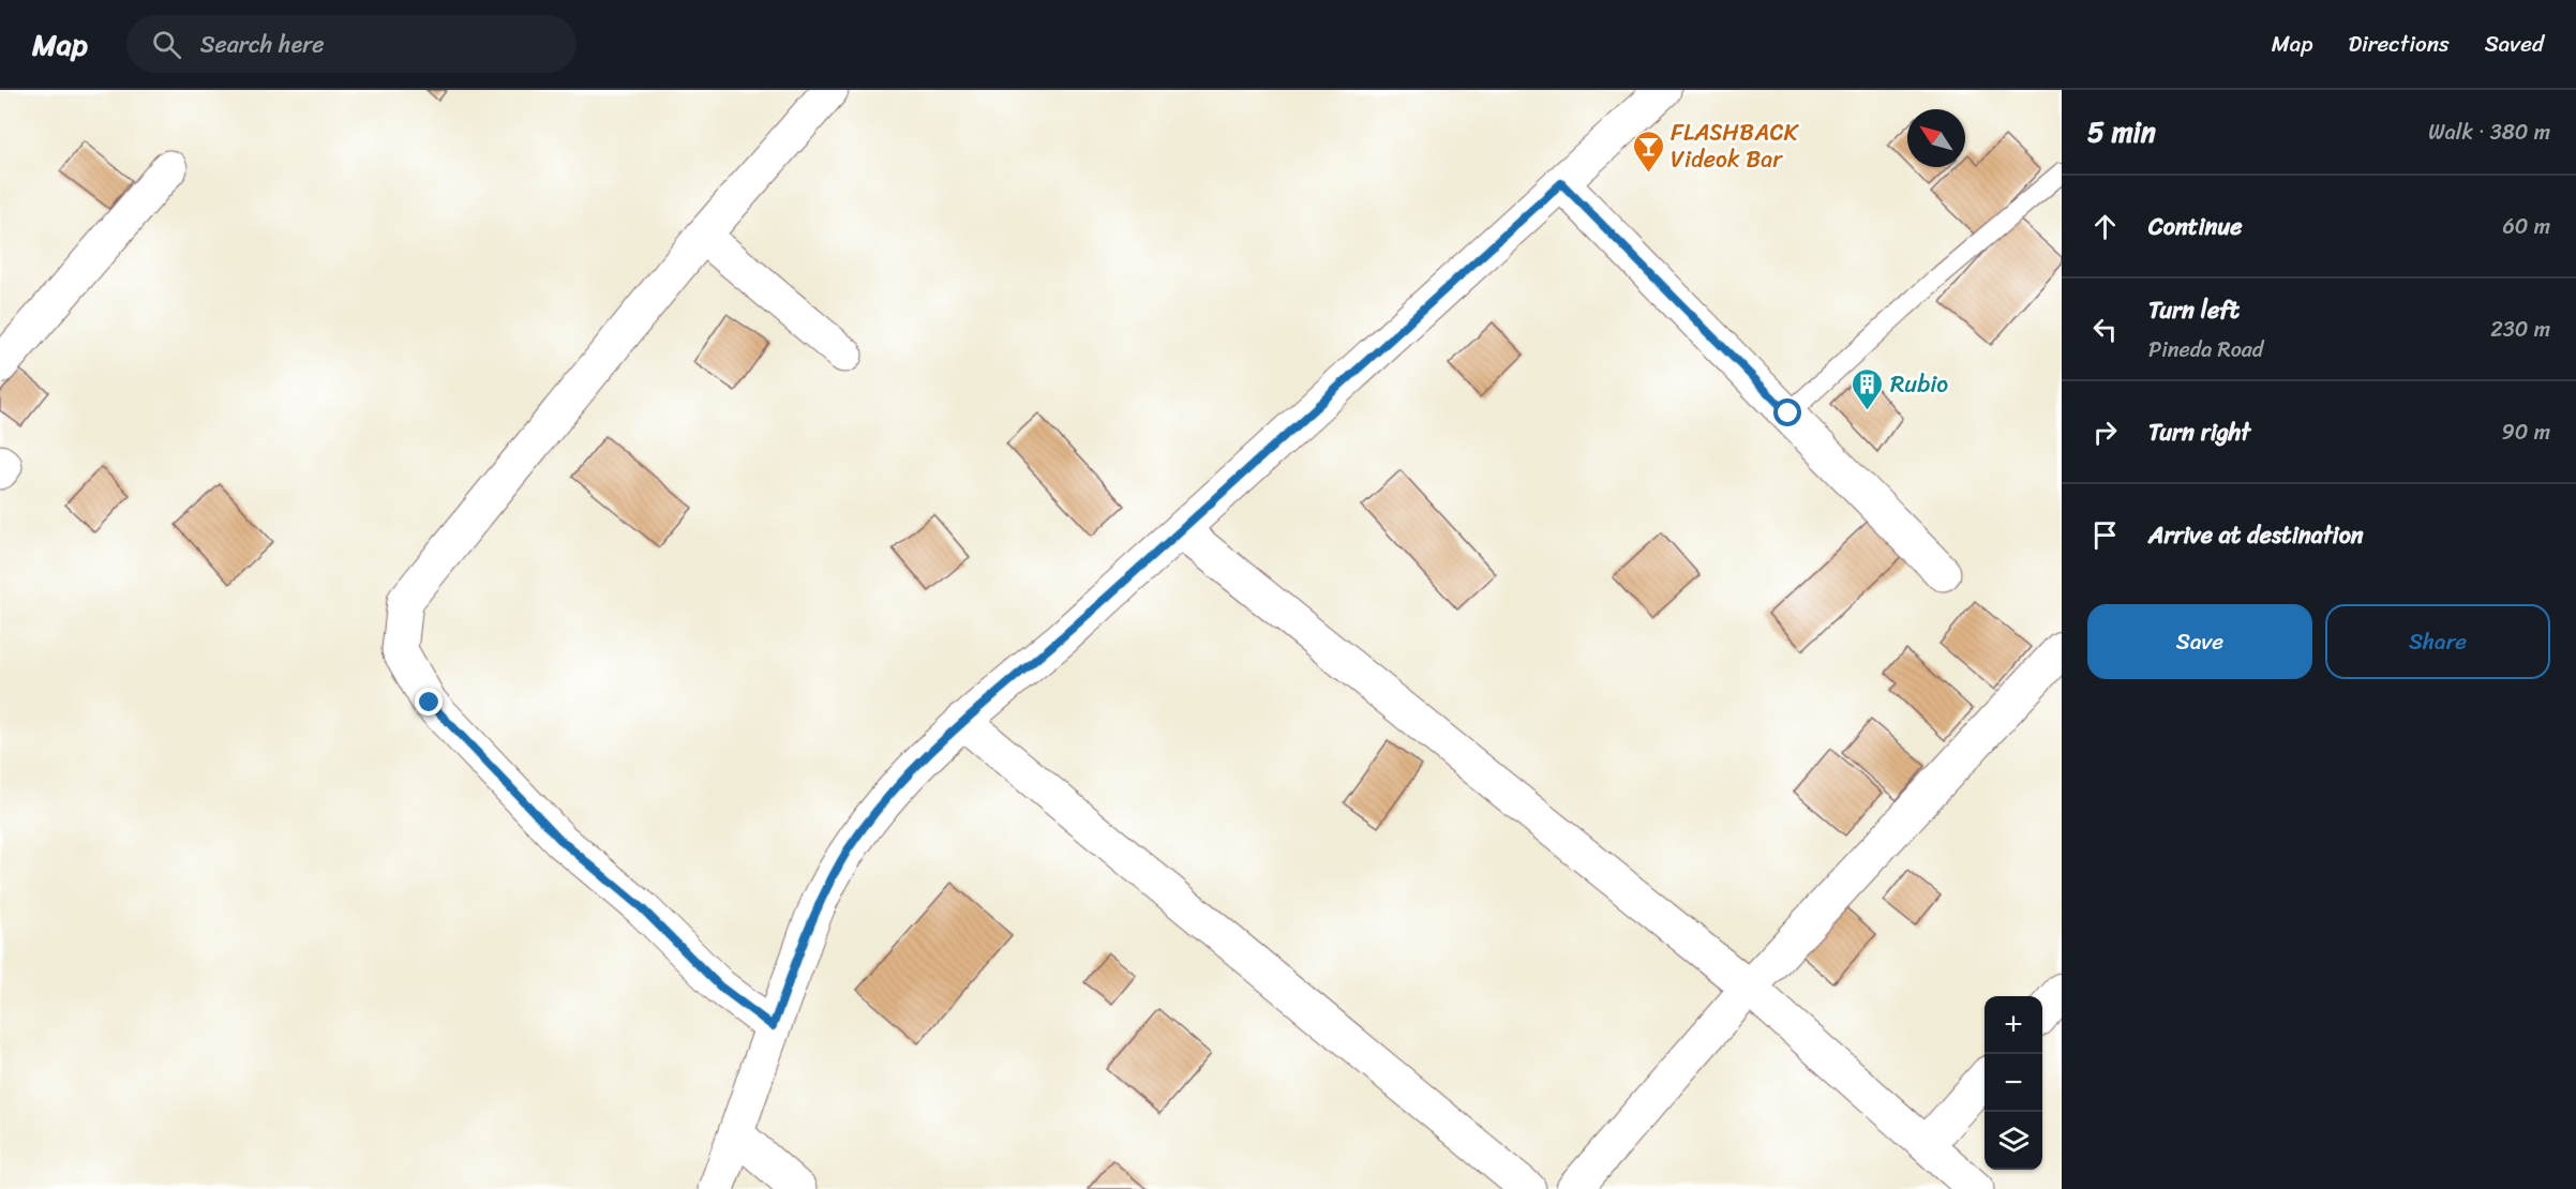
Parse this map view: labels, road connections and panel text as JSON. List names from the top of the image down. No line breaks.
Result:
{"places":{"bar":["FLASHBACK Videok Bar"],"building":["Rubio"]},"north":"top left","page":{"header":"Map","search":"Search here","nav":["Map","Directions","Saved"],"heading":["5 min","Walk · 380 m"],"list":[["Continue","60 m"],["Turn left","Pineda Road","230 m"],["Turn right","90 m"],"Arrive at destination"],"buttons":["Save","Share"],"map_buttons":["+","−"]}}
